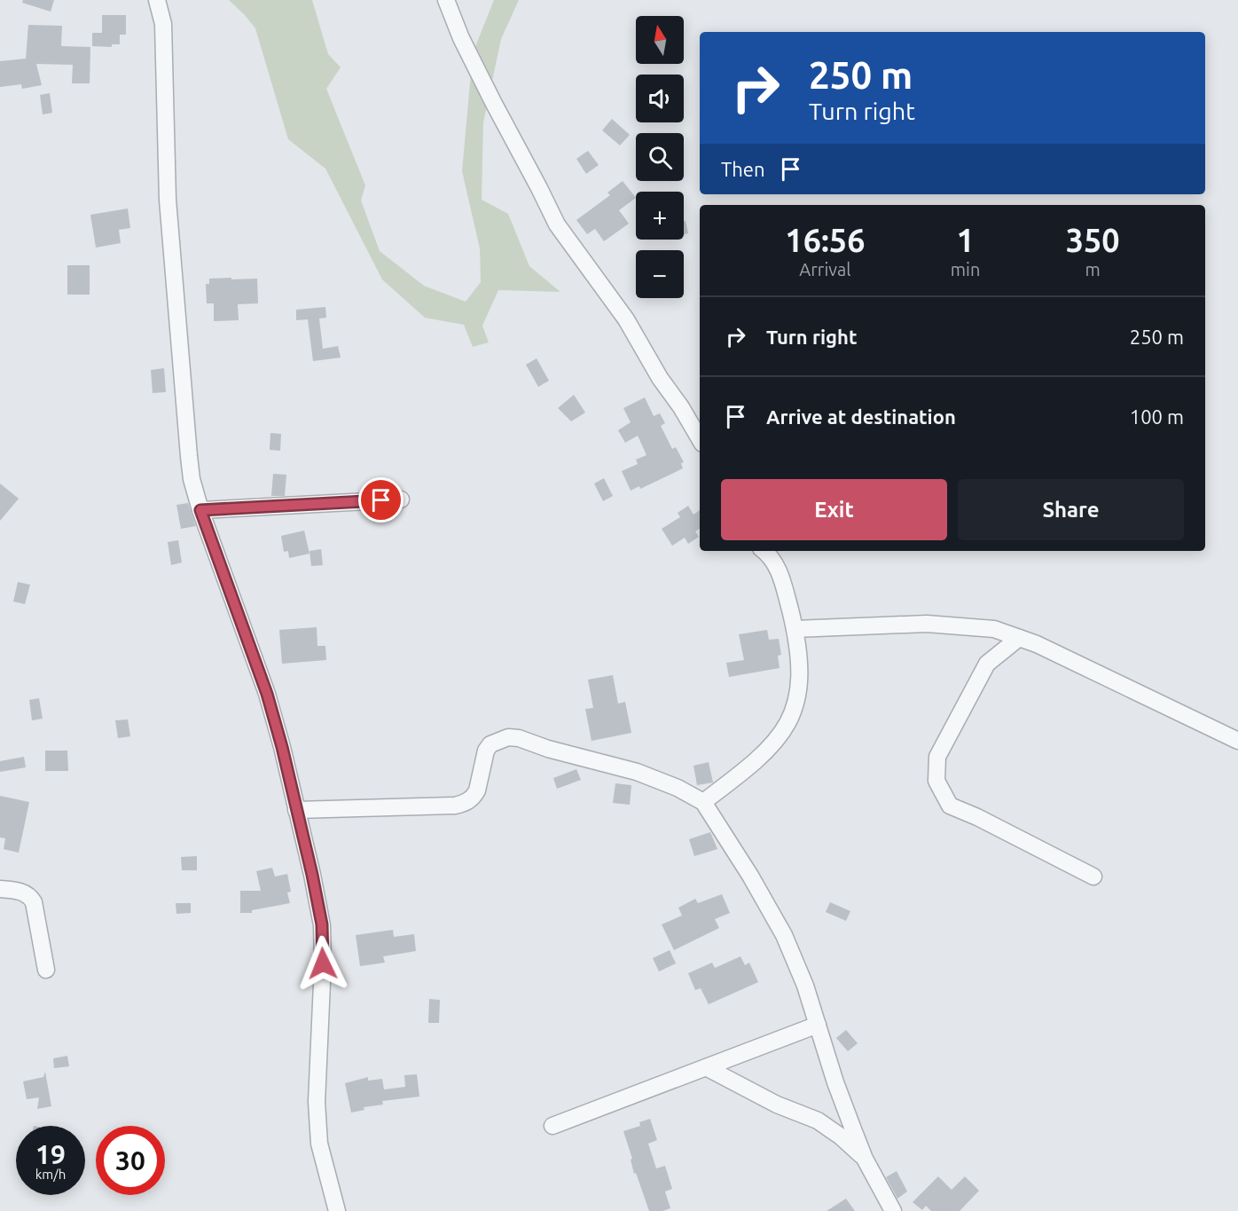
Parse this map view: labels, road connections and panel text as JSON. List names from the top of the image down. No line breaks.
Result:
{"north":"top","page":{"map_buttons":["+","−"],"turn":["250 m","Turn right"],"then":"Then","eta":["16:56","Arrival","1","min","350","m"],"list":[{"name":"Turn right","value":"250 m"},{"name":"Arrive at destination","value":"100 m"}],"buttons":["Exit","Share"],"speed":"19 km/h","limit":"30"}}
